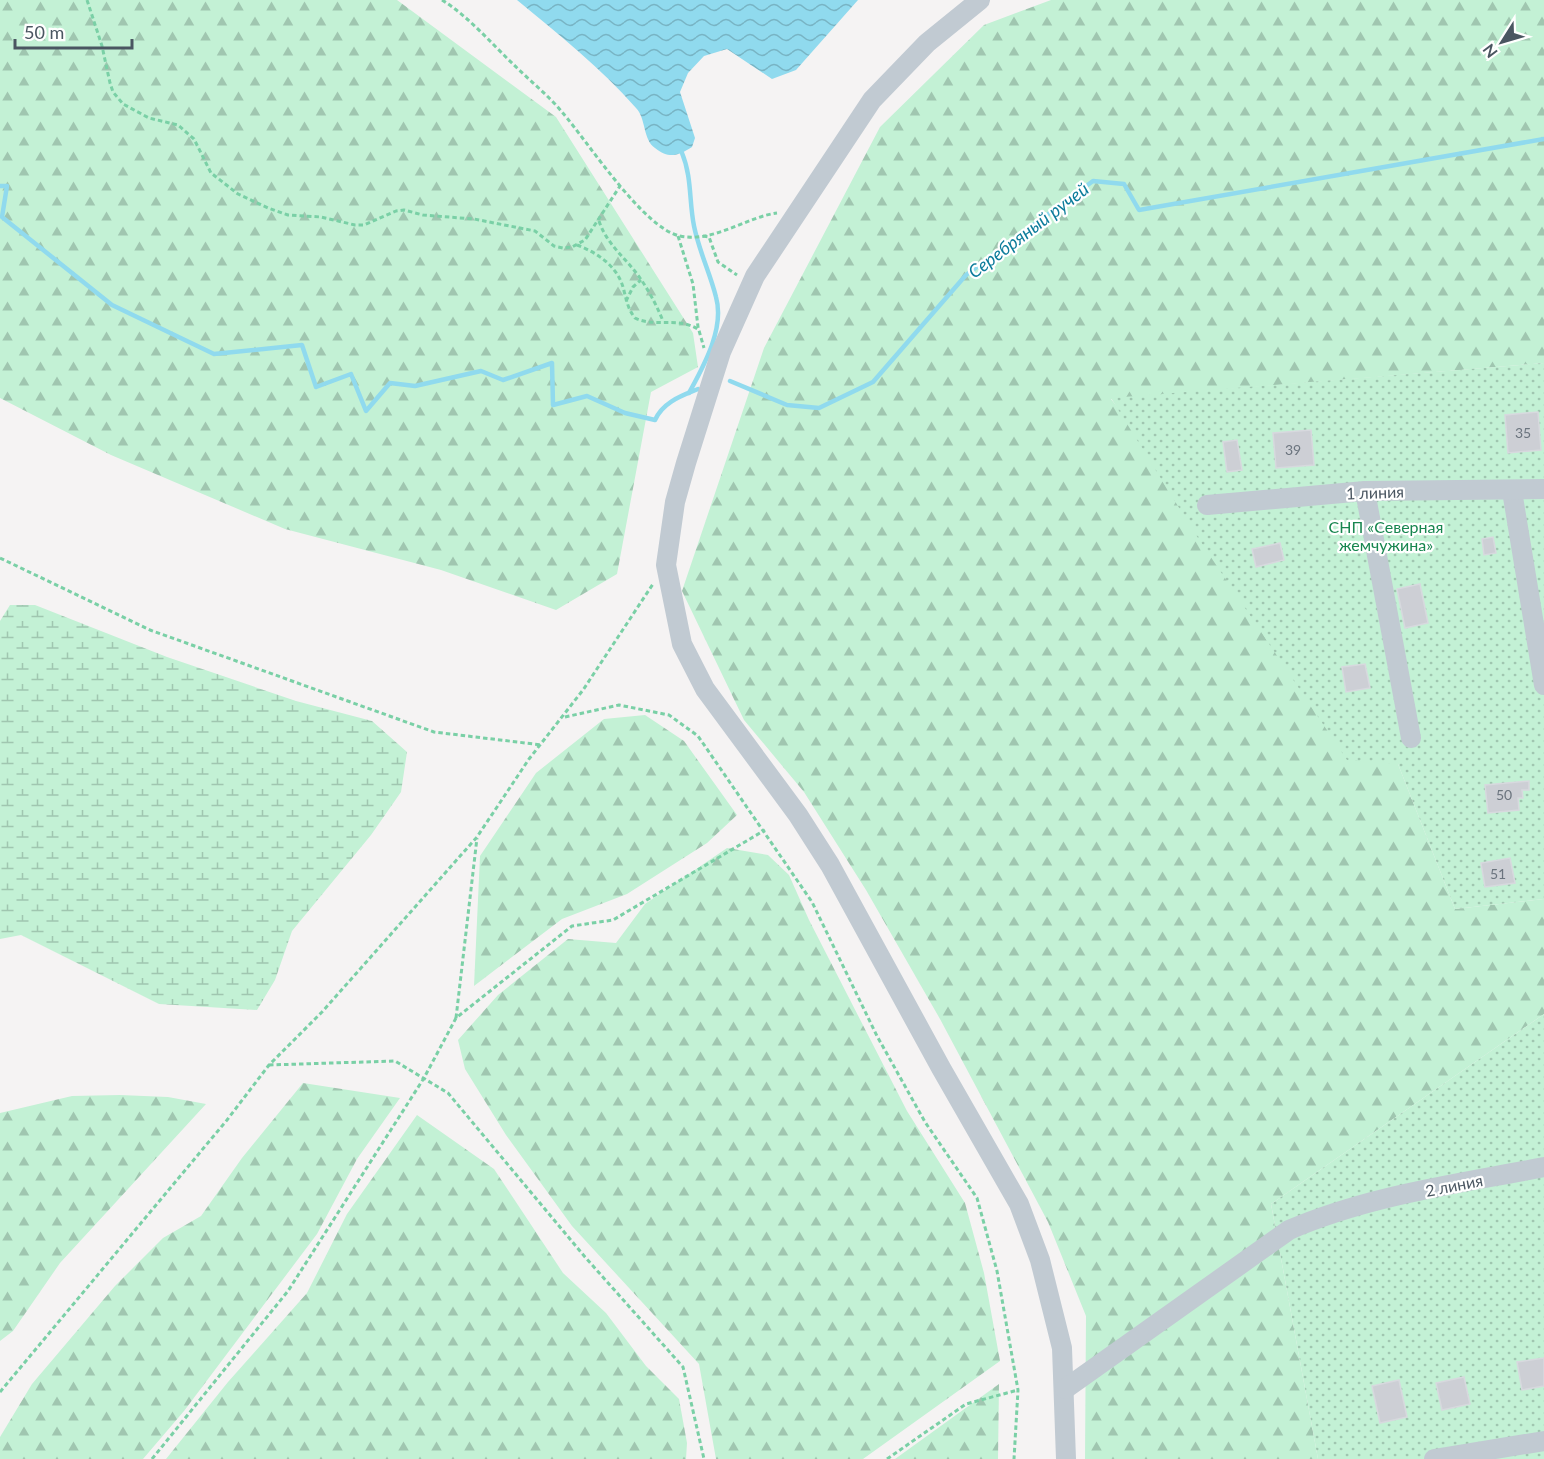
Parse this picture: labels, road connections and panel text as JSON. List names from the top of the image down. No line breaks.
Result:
{"streets":{"street":["1 линия","2 линия"]},"water":["Серебряный ручей"],"parks":["СНП «Северная жемчужина»"],"house_numbers":["35","39","50","51"],"scale_bar":"50 m","north":"bottom left"}
